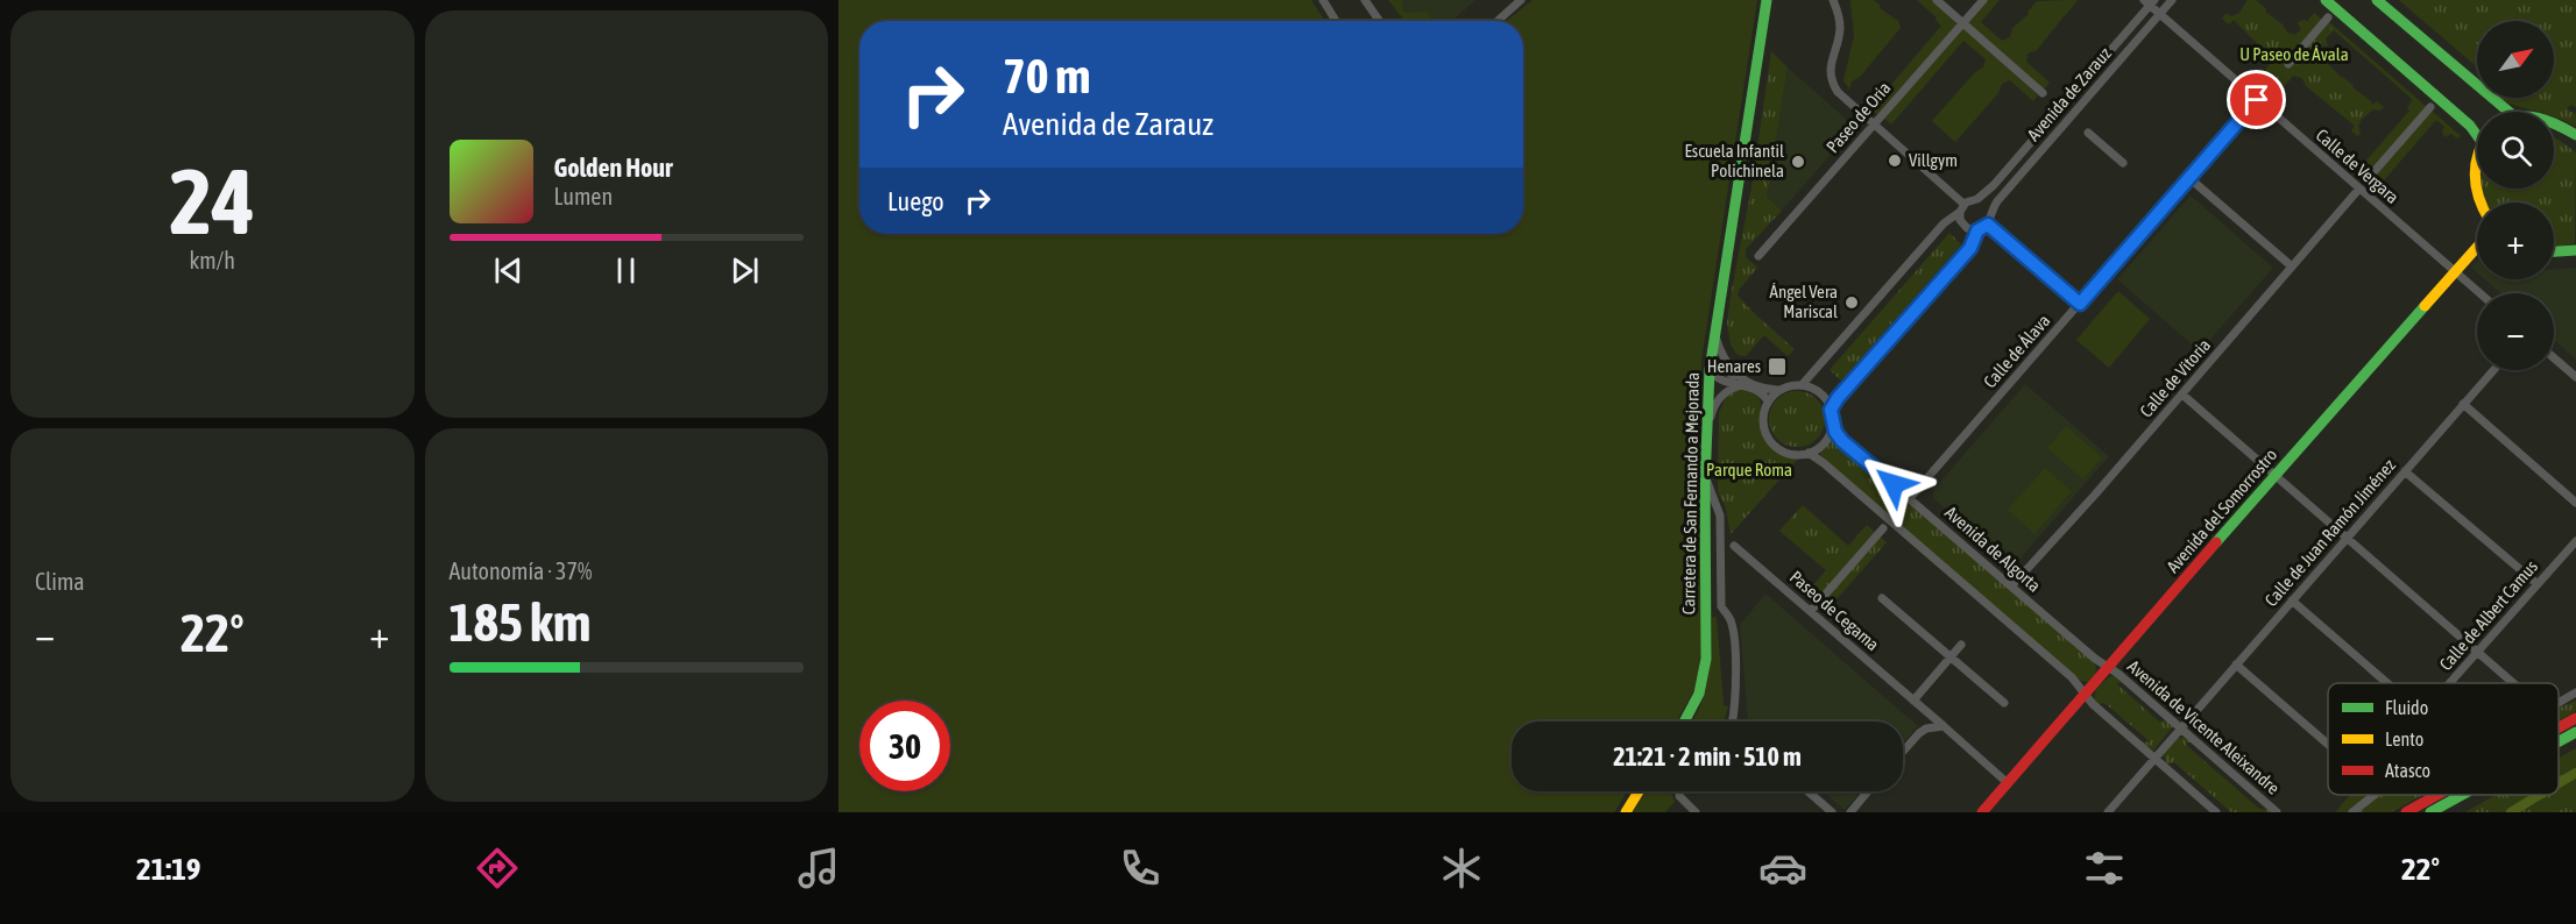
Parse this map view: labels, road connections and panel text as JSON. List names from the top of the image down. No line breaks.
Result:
{"streets":{"street":["Avenida de Zarauz","Paseo de Oria","Calle de Vergara","Calle de Álava","Calle de Vitoria","Carretera de San Fernando a Mejorada","Avenida del Somorrostro","Calle de Juan Ramón Jiménez","Avenida de Algorta","Paseo de Cegama","Calle de Albert Camus","Avenida de Vicente Aleixandre"]},"crossings":[["Avenida de Zarauz","Calle de Vergara"],["Avenida de Zarauz","Avenida de Algorta"],["Calle de Vergara","Calle de Álava"],["Calle de Vergara","Calle de Vitoria"],["Calle de Vergara","Avenida del Somorrostro"],["Calle de Álava","Avenida de Algorta"],["Calle de Vitoria","Avenida de Algorta"],["Avenida del Somorrostro","Avenida de Algorta"],["Avenida del Somorrostro","Paseo de Cegama"],["Avenida del Somorrostro","Avenida de Vicente Aleixandre"],["Calle de Juan Ramón Jiménez","Avenida de Vicente Aleixandre"],["Avenida de Algorta","Avenida de Vicente Aleixandre"]],"parks":["U Paseo de Ávala","Parque Roma"],"places":{"other":["Villgym","Escuela Infantil Polichinela","Ángel Vera Mariscal"],"transit":["Henares"]},"legend":["Fluido","Lento","Atasco"],"north":"top right","page":{"tile":[["24","km/h"],"Clima",["Autonomía · 37%","185 km"]],"map_buttons":["+","−"],"turn":["70 m","Avenida de Zarauz"],"song":["Golden Hour","Lumen"],"then":"Luego","heat":["−","22°","+"],"limit":"30","trip":"21:21 · 2 min · 510 m","tabs":["21:19","22°"]}}
